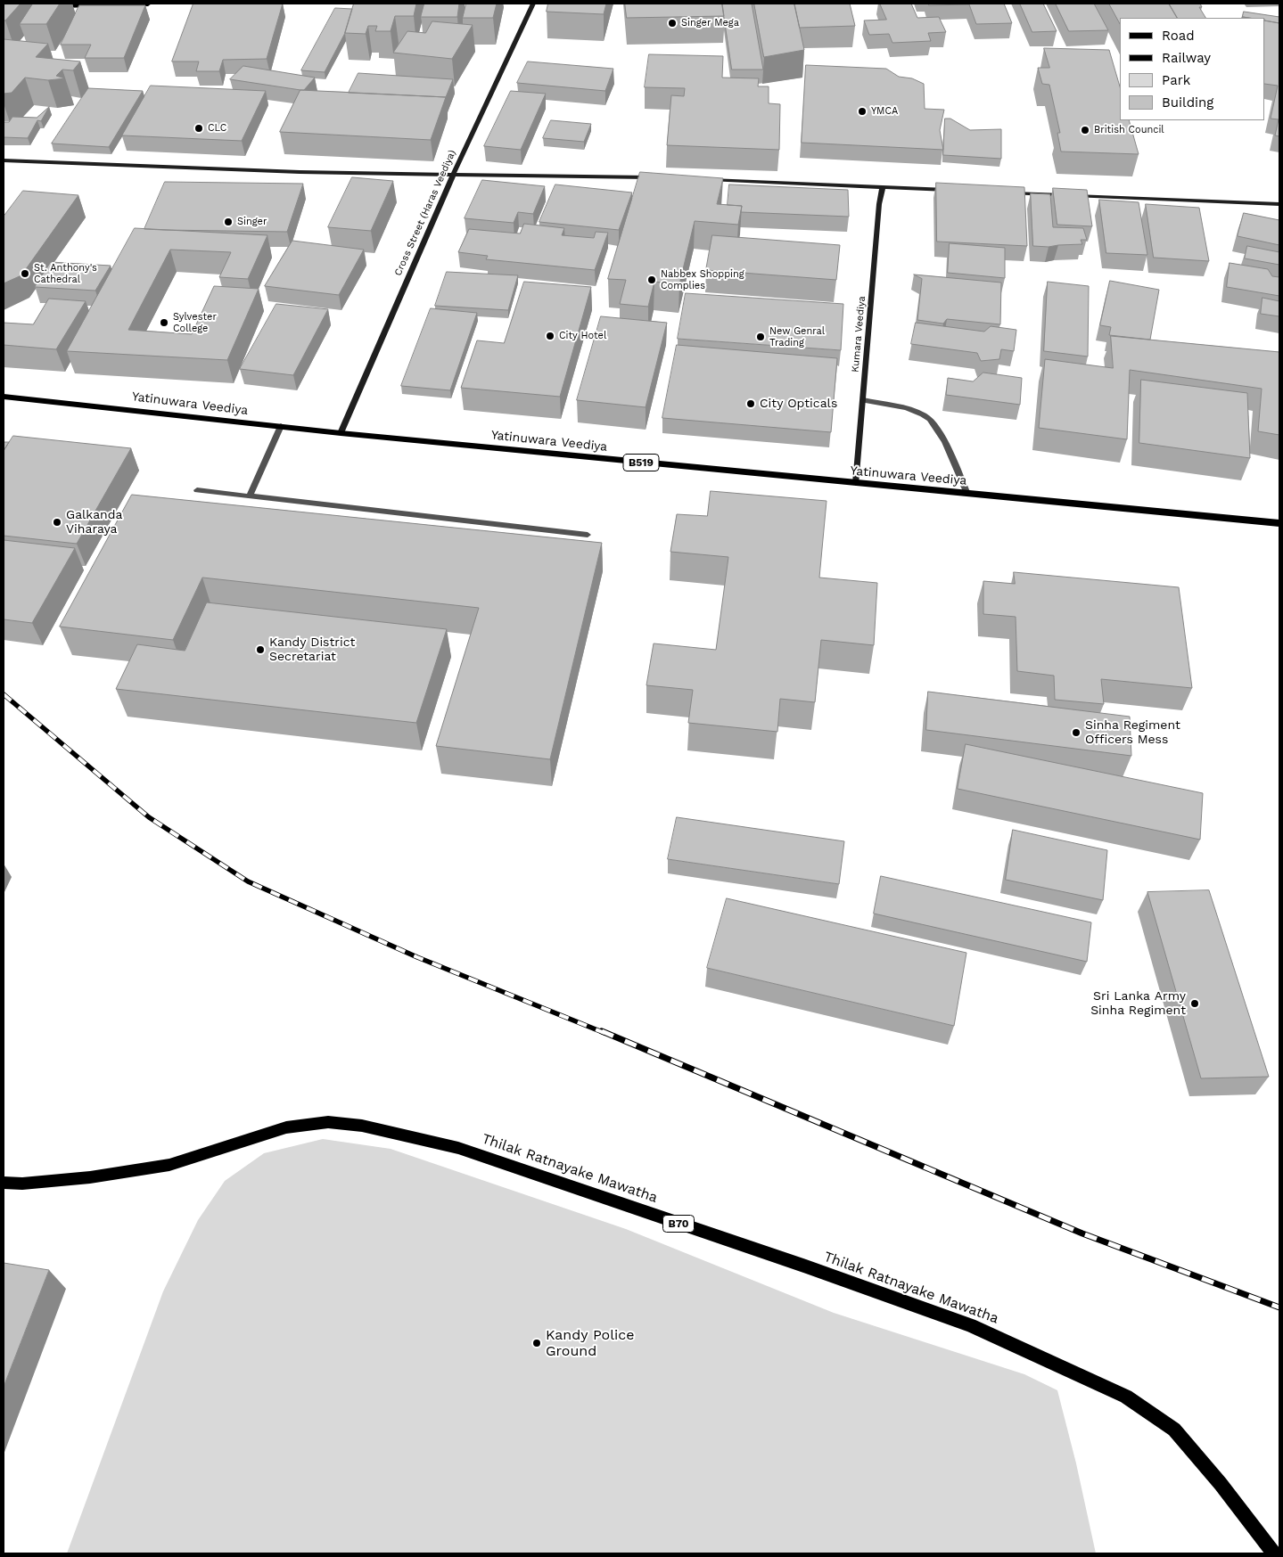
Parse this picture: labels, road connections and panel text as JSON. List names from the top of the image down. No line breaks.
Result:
{"streets":{"main road":["Yatinuwara Veediya","B519","Thilak Ratnayake Mawatha","B70"],"street":["Cross Street (Haras Veediya)","Kumara Veediya"]},"crossings":[["Cross Street (Haras Veediya)","Yatinuwara Veediya"],["Kumara Veediya","Yatinuwara Veediya"]],"places":["Singer Mega","YMCA","CLC","British Council","Singer","St. Anthony's Cathedral","Nabbex Shopping Complies","Sylvester College","City Hotel","New Genral Trading","City Opticals","Galkanda Viharaya","Kandy District Secretariat","Sinha Regiment Officers Mess","Sri Lanka Army Sinha Regiment","Kandy Police Ground"],"legend":["Road","Railway","Park","Building"]}
